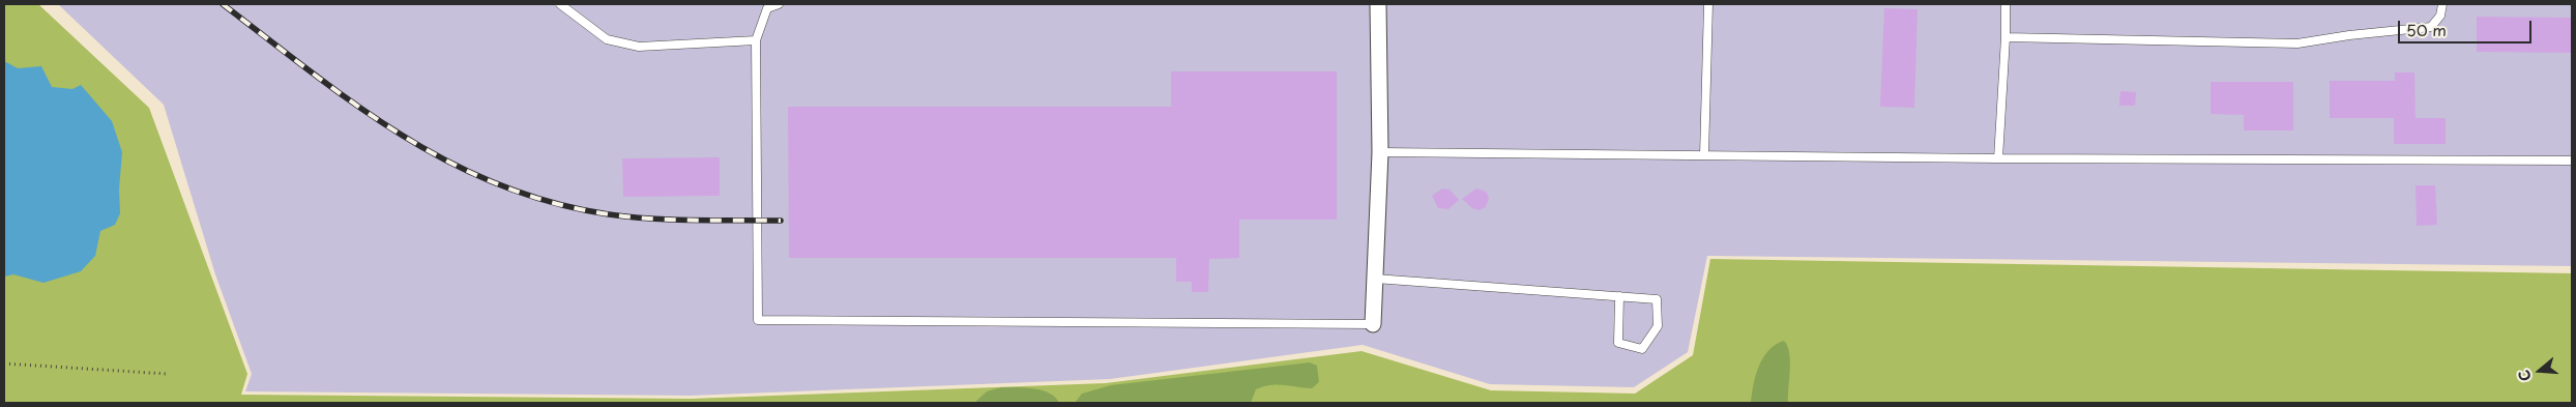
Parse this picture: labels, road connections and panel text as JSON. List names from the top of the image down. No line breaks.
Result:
{"scale_bar":"50 m","north":"left"}
